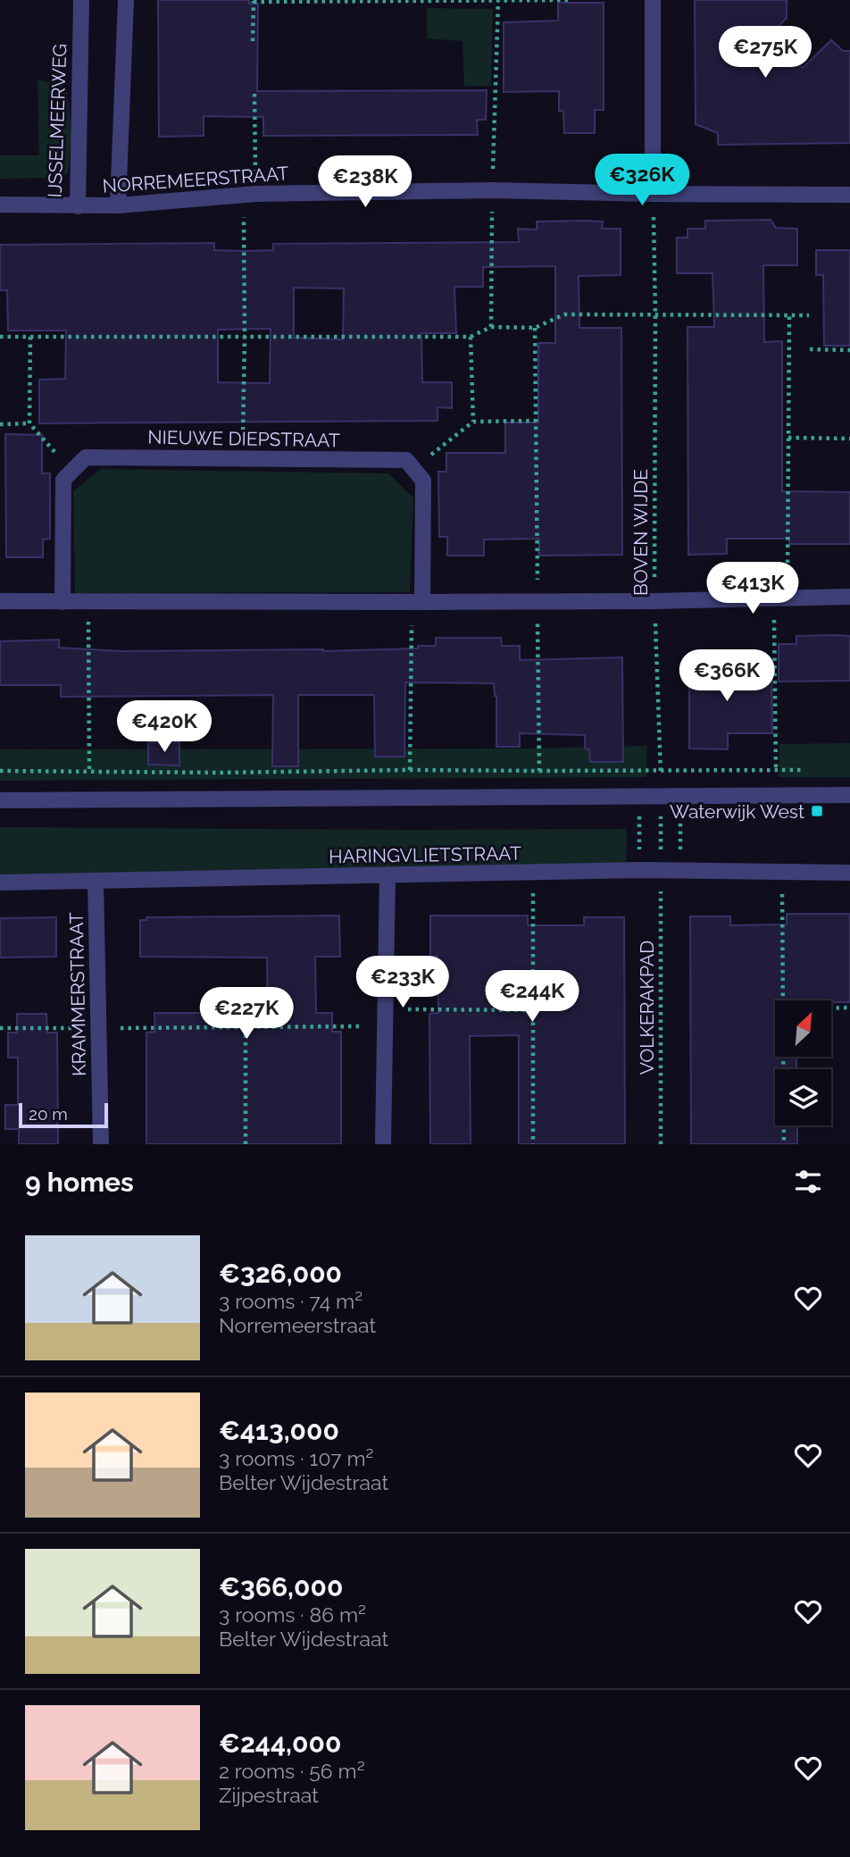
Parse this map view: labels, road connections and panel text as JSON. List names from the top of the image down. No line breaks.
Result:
{"streets":{"street":["IJSSELMEERWEG","NORREMEERSTRAAT","NIEUWE DIEPSTRAAT","HARINGVLIETSTRAAT","KRAMMERSTRAAT"],"path":["BOVEN WIJDE","VOLKERAKPAD"]},"crossings":[["IJSSELMEERWEG","NORREMEERSTRAAT"],["NORREMEERSTRAAT","BOVEN WIJDE"],["BOVEN WIJDE","HARINGVLIETSTRAAT"],["BOVEN WIJDE","VOLKERAKPAD"],["HARINGVLIETSTRAAT","KRAMMERSTRAAT"],["HARINGVLIETSTRAAT","VOLKERAKPAD"]],"places":{"transit":["Waterwijk West"]},"scale_bar":"20 m","north":"top right","page":{"price":["€275K","€326K","€238K","€413K","€366K","€420K","€233K","€244K","€227K"],"scale":"20 m","heading":"9 homes","list":[{"name":"€326,000","note":"3 rooms · 74 m² · Norremeerstraat"},{"name":"€413,000","note":"3 rooms · 107 m² · Belter Wijdestraat"},{"name":"€366,000","note":"3 rooms · 86 m² · Belter Wijdestraat"},{"name":"€244,000","note":"2 rooms · 56 m² · Zijpestraat"}]}}
